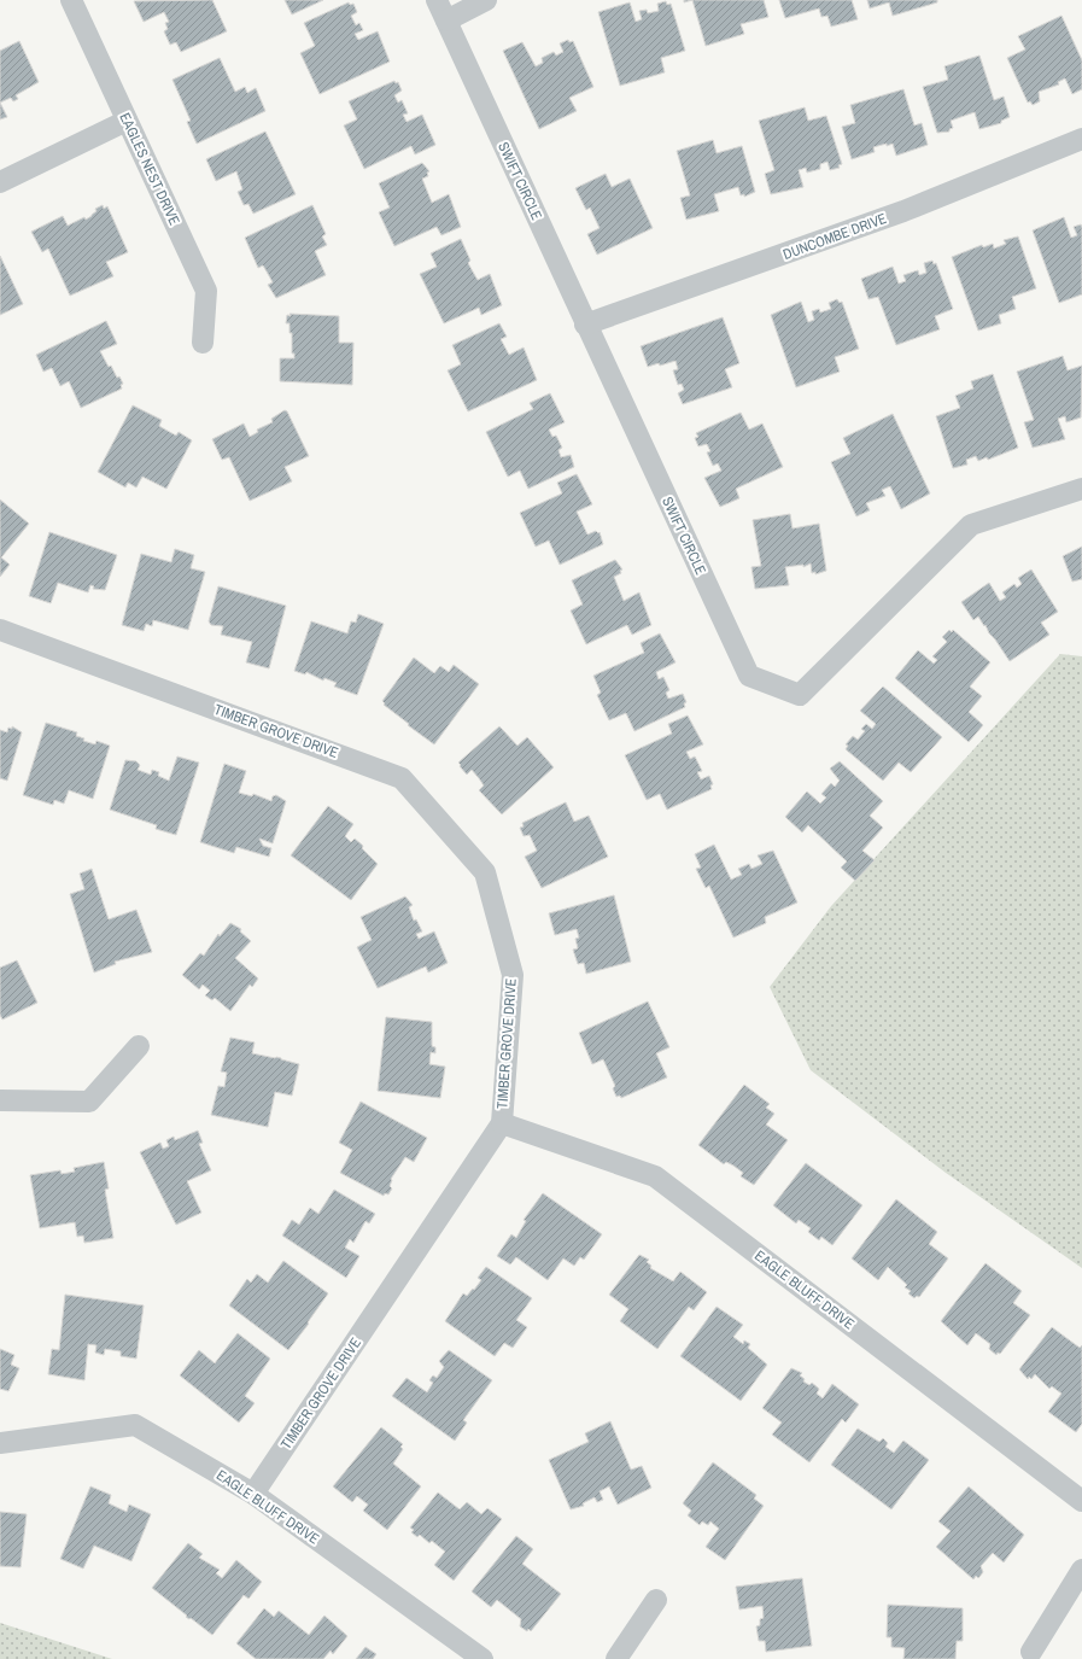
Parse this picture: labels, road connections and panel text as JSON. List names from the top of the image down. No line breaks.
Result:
{"streets":{"street":["EAGLES NEST DRIVE","SWIFT CIRCLE","DUNCOMBE DRIVE","TIMBER GROVE DRIVE","EAGLE BLUFF DRIVE"]},"crossings":[["SWIFT CIRCLE","DUNCOMBE DRIVE"],["TIMBER GROVE DRIVE","EAGLE BLUFF DRIVE"]]}
